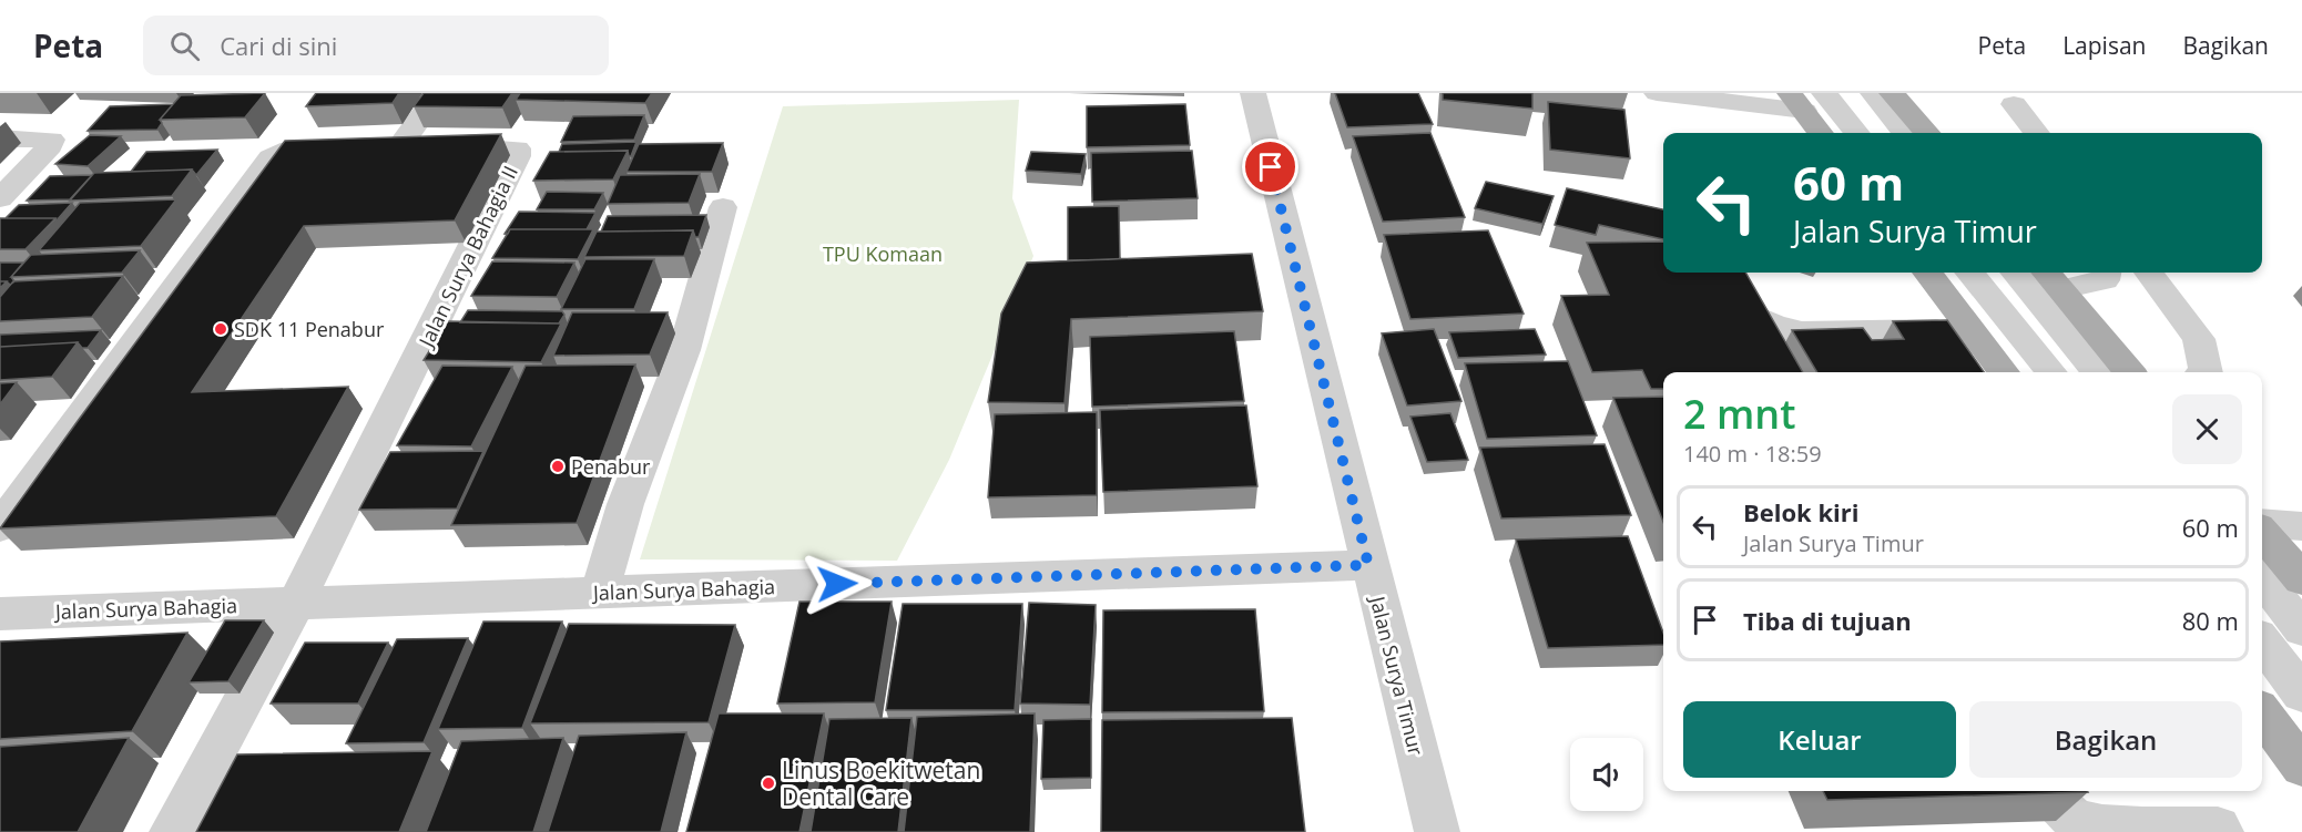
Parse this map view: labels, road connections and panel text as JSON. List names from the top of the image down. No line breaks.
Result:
{"streets":{"street":["Jalan Surya Bahagia II","Jalan Surya Bahagia","Jalan Surya Timur"]},"crossings":[["Jalan Surya Bahagia II","Jalan Surya Bahagia"],["Jalan Surya Bahagia","Jalan Surya Timur"]],"parks":["TPU Komaan"],"places":["SDK 11 Penabur","Penabur","Linus Boekitwetan Dental Care"],"page":{"header":"Peta","search":"Cari di sini","nav":["Peta","Lapisan","Bagikan"],"turn":["60 m","Jalan Surya Timur"],"heading":["2 mnt","140 m · 18:59"],"list":[{"name":"Belok kiri","note":"Jalan Surya Timur","value":"60 m"},{"name":"Tiba di tujuan","value":"80 m"}],"buttons":["Keluar","Bagikan"]}}
